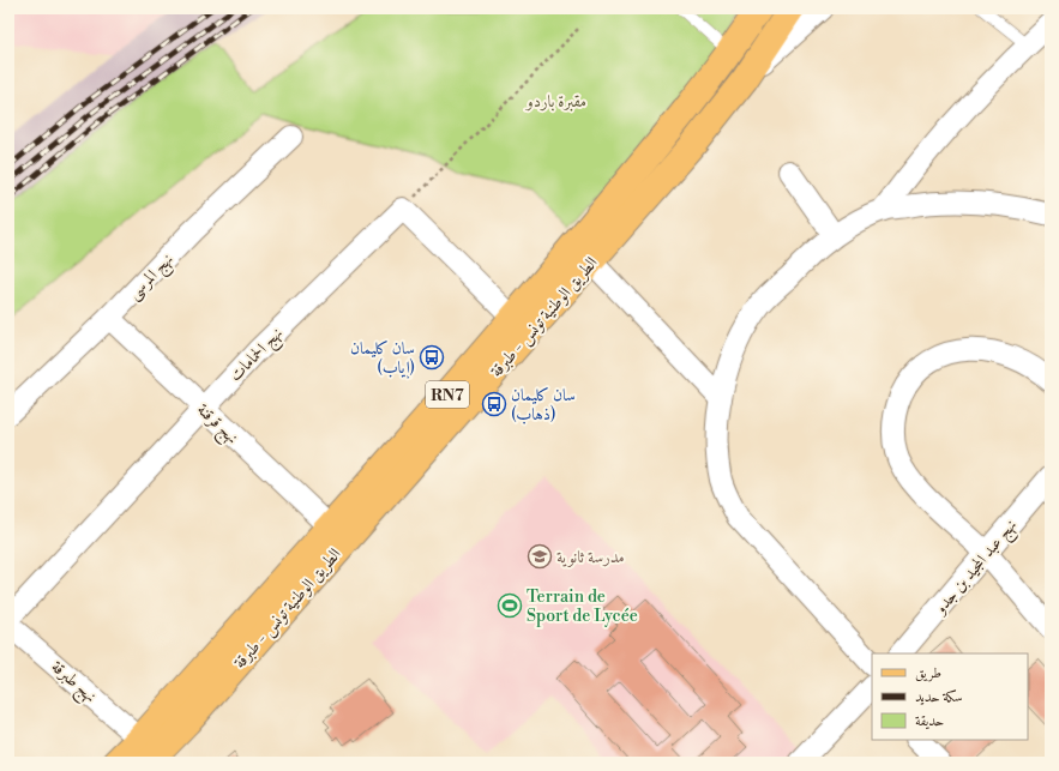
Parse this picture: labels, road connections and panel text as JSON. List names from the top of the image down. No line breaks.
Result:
{"streets":{"main road":["الطريق الوطنية تونس - طبرقة","RN7"],"street":["نهج المرسى","نهج الحمامات","نهج قرقنة","نهج عبد المجيد بن جدو","نهج طبرقة"]},"crossings":[["نهج المرسى","نهج قرقنة"],["الطريق الوطنية تونس - طبرقة","نهج قرقنة"],["الطريق الوطنية تونس - طبرقة","نهج طبرقة"],["نهج الحمامات","نهج قرقنة"]],"parks":["مقبرة باردو"],"places":{"bus stop":["سان كليمان (إياب)","سان كليمان (ذهاب)"],"school or university":["مدرسة ثانوية"],"sports":["Terrain de Sport de Lycée"]},"legend":["طريق","سكة حديد","حديقة"]}
